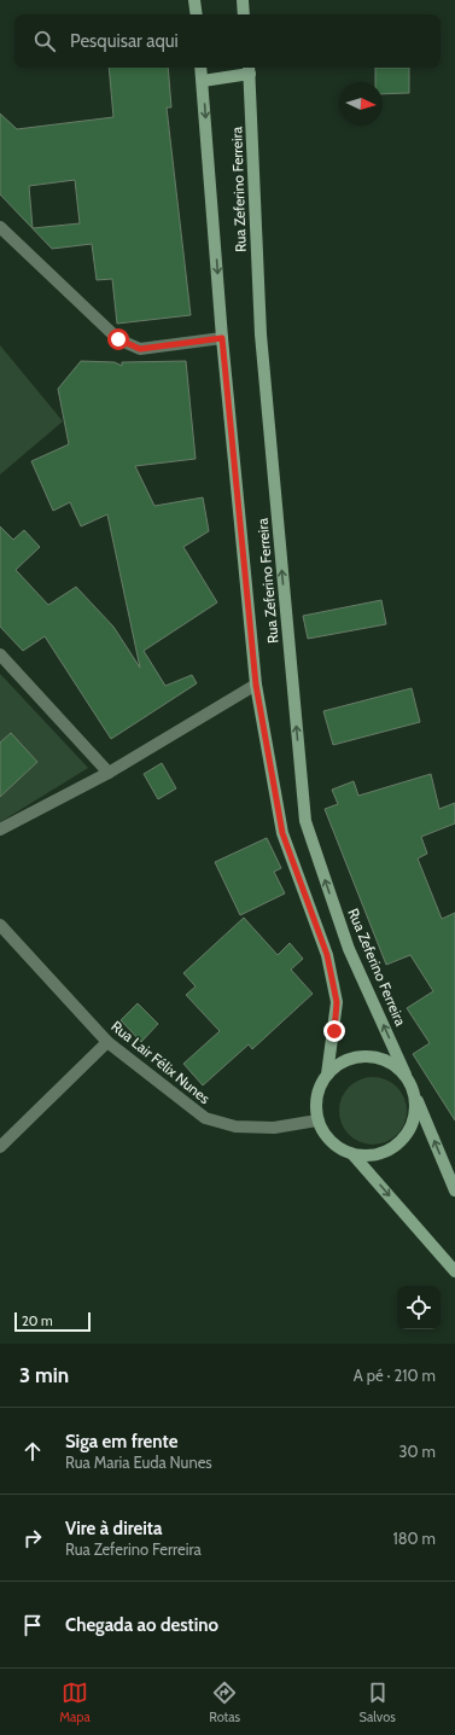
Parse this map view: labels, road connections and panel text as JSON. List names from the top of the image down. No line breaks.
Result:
{"streets":{"main road":["Rua Zeferino Ferreira"],"street":["Rua Lair Félix Nunes"]},"crossings":[["Rua Zeferino Ferreira","Rua Lair Félix Nunes"]],"scale_bar":"20 m","north":"right","page":{"search":"Pesquisar aqui","scale":"20 m","heading":["3 min","A pé · 210 m"],"list":[["Siga em frente","Rua Maria Euda Nunes","30 m"],["Vire à direita","Rua Zeferino Ferreira","180 m"],"Chegada ao destino"],"nav":["Mapa","Rotas","Salvos"]}}
